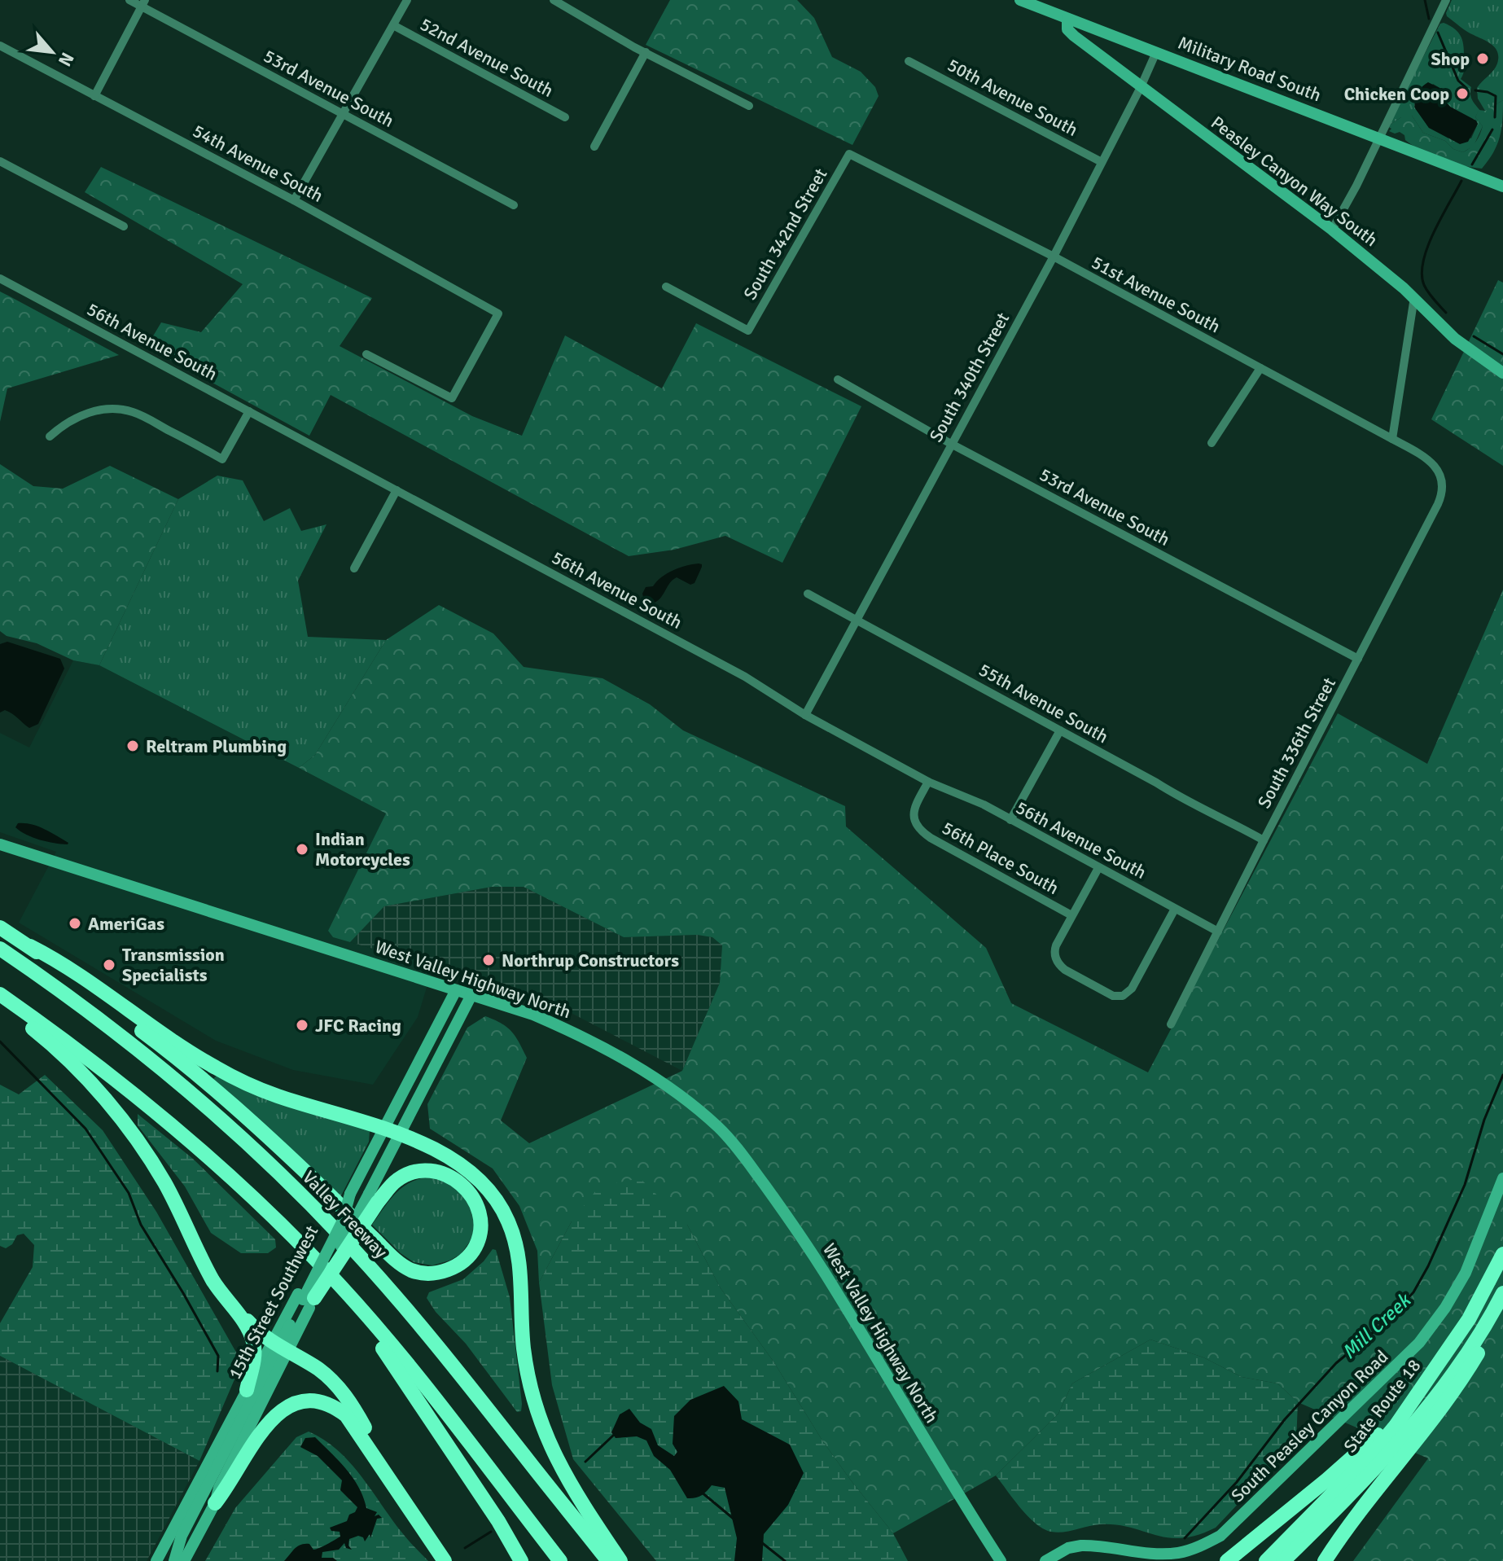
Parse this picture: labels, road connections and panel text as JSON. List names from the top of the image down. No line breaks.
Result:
{"streets":{"highway":["Valley Freeway","State Route 18"],"main road":["Military Road South","Peasley Canyon Way South","West Valley Highway North","15th Street Southwest","South Peasley Canyon Road"],"street":["52nd Avenue South","53rd Avenue South","50th Avenue South","54th Avenue South","South 342nd Street","51st Avenue South","56th Avenue South","South 340th Street","55th Avenue South","South 336th Street","56th Place South"]},"crossings":[["Military Road South","Peasley Canyon Way South"],["Military Road South","South 340th Street"],["53rd Avenue South","South 340th Street"],["53rd Avenue South","South 336th Street"],["50th Avenue South","South 340th Street"],["Peasley Canyon Way South","South 340th Street"],["South 342nd Street","51st Avenue South"],["51st Avenue South","South 340th Street"],["51st Avenue South","South 336th Street"],["56th Avenue South","South 340th Street"],["56th Avenue South","South 336th Street"],["56th Avenue South","56th Place South"],["South 340th Street","55th Avenue South"],["55th Avenue South","South 336th Street"],["West Valley Highway North","15th Street Southwest"]],"water":["Mill Creek"],"places":["Shop","Chicken Coop","Reltram Plumbing","Indian Motorcycles","AmeriGas","Northrup Constructors","Transmission Specialists","JFC Racing"],"north":"bottom right"}
